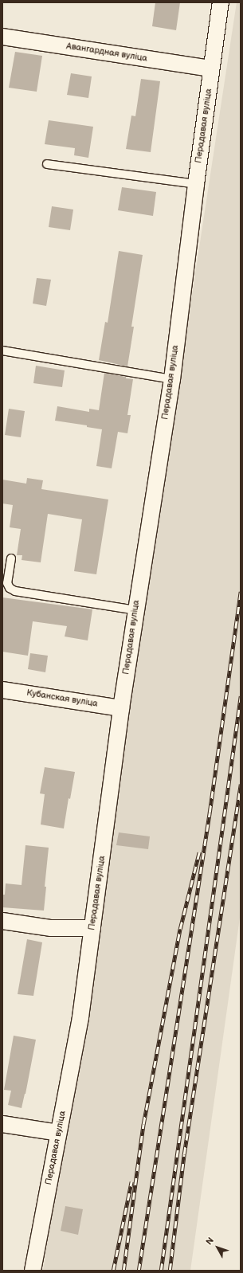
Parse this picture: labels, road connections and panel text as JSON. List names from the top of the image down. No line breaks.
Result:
{"streets":{"street":["Авангардная вуліца","Перадавая вуліца","Кубанская вуліца"]},"crossings":[["Авангардная вуліца","Перадавая вуліца"],["Перадавая вуліца","Кубанская вуліца"]],"north":"top left"}
